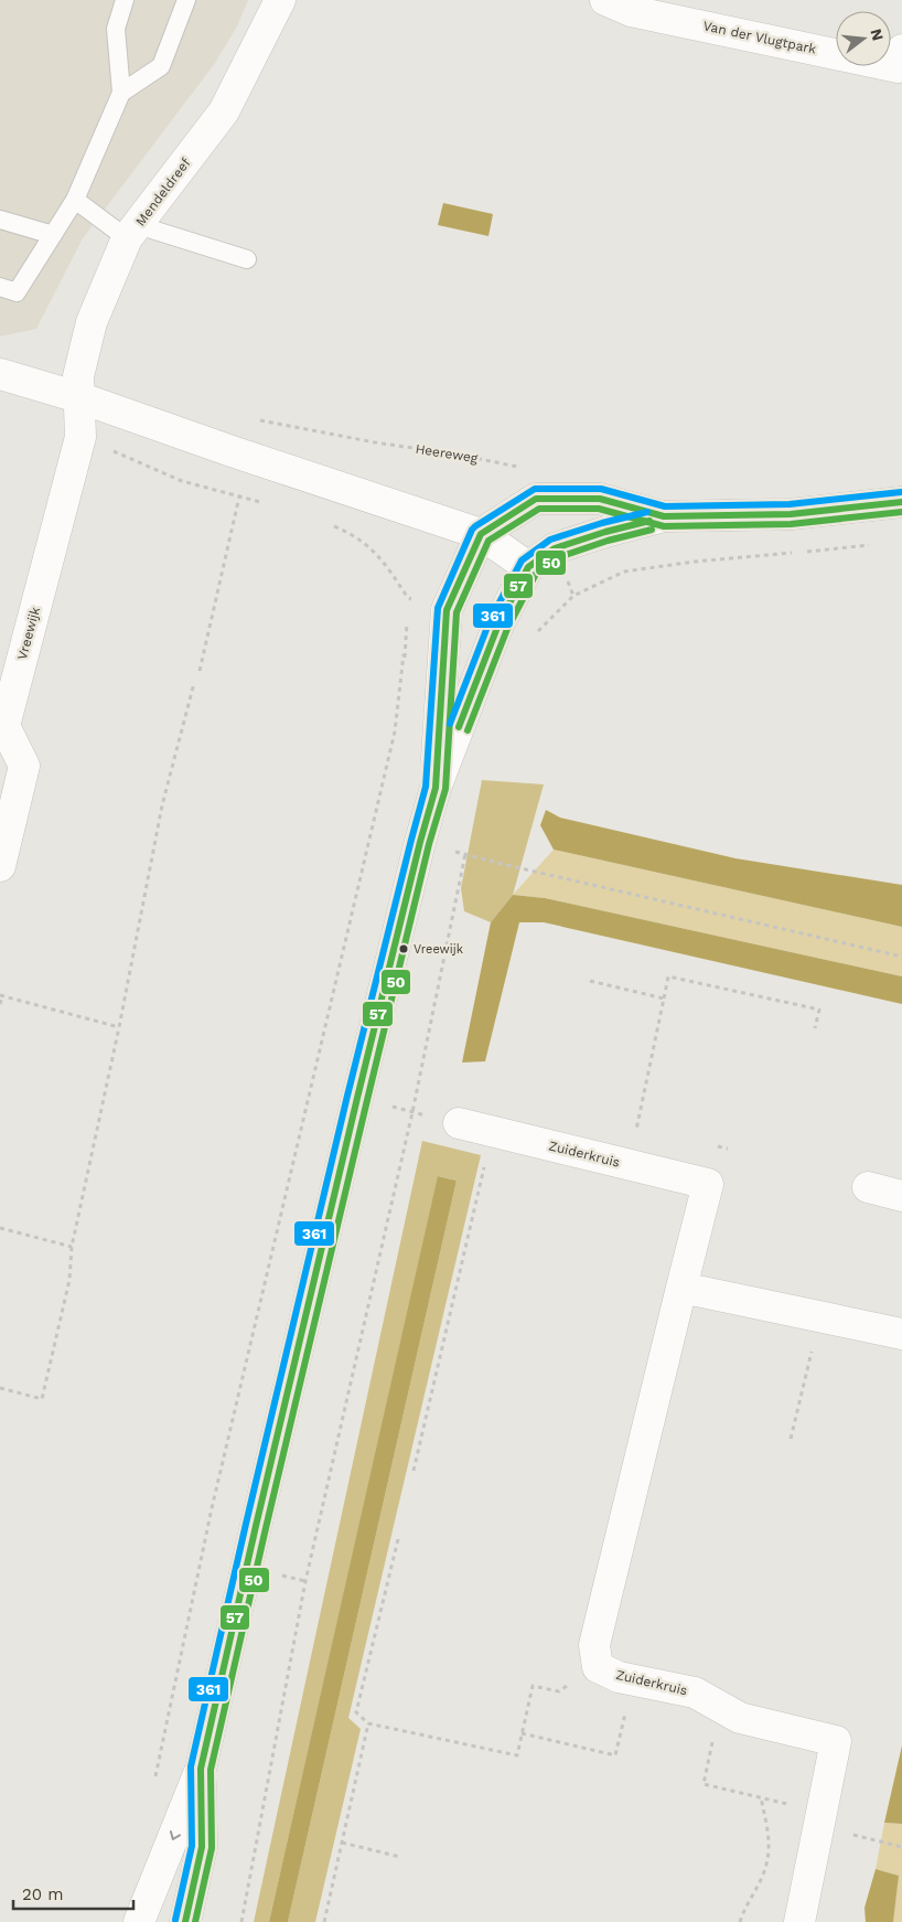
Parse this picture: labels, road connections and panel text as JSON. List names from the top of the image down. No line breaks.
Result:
{"streets":{"street":["Van der Vlugtpark","Mendeldreef","Vreewijk","Zuiderkruis"],"path":["Heereweg"]},"crossings":[["Mendeldreef","Vreewijk"]],"places":["Vreewijk"],"lines":["transit line 361","transit line 57","transit line 50"],"scale_bar":"20 m","north":"right"}
